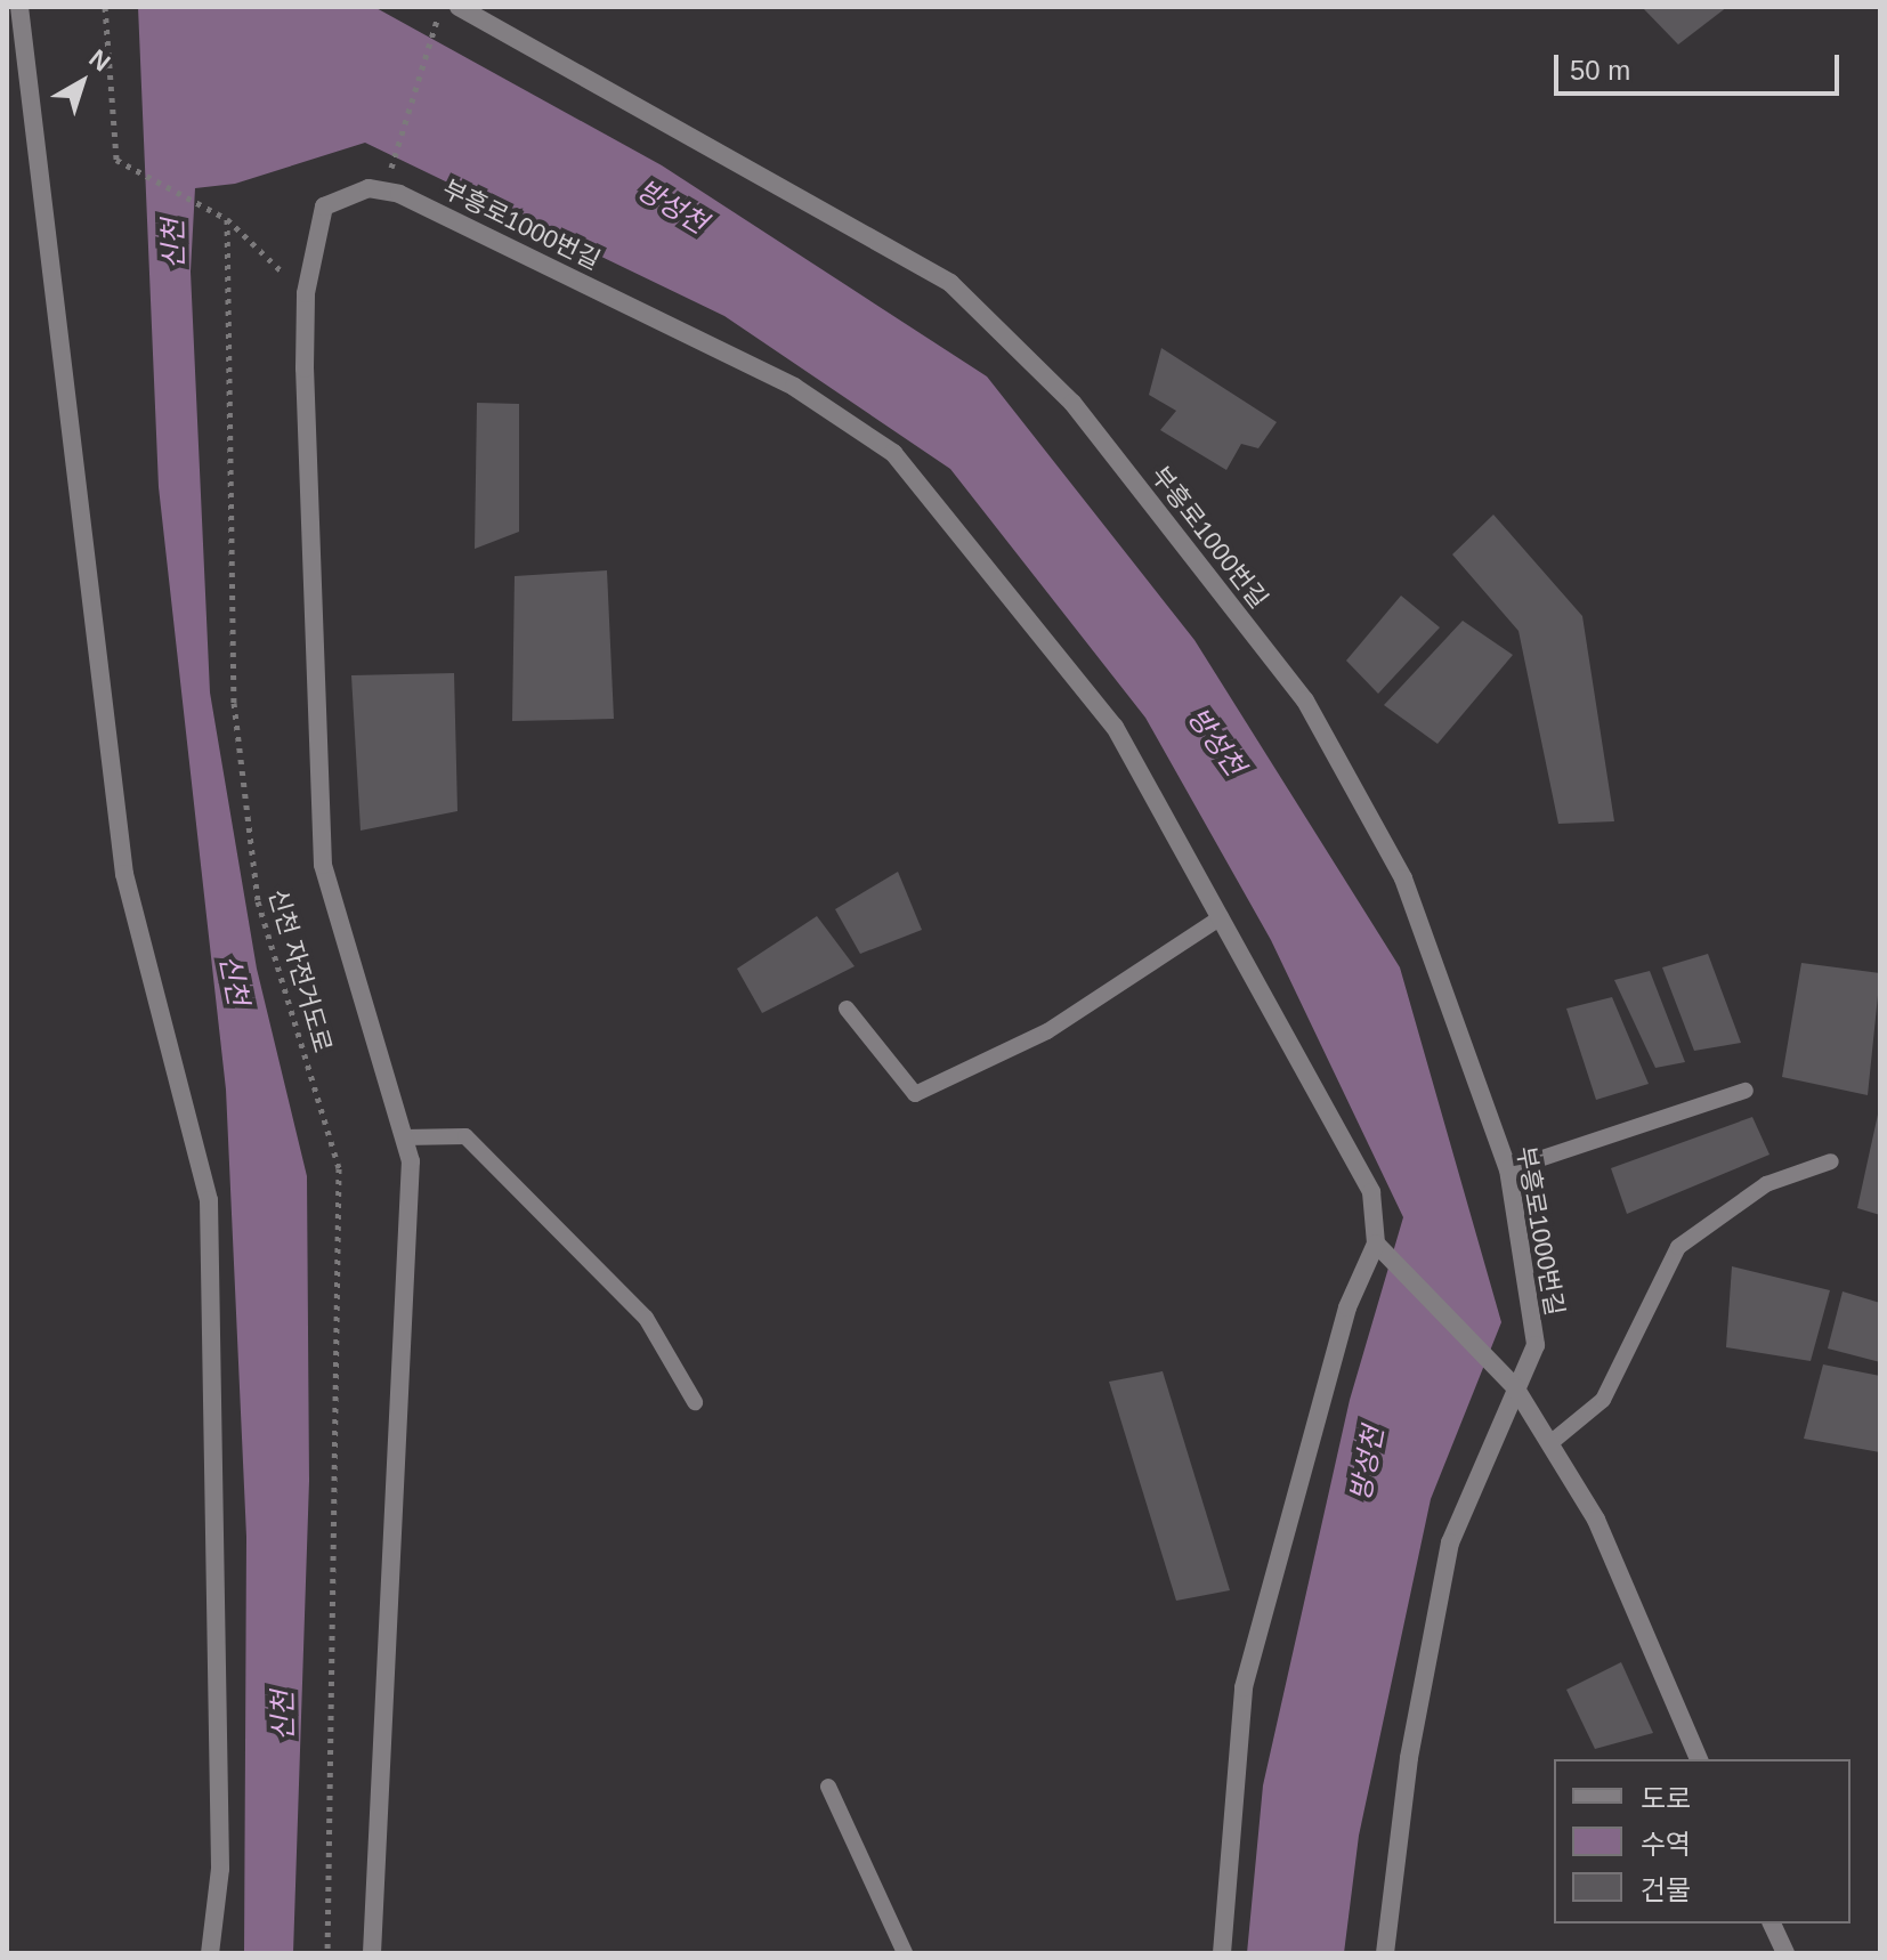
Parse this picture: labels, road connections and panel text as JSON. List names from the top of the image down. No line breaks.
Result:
{"streets":{"street":["부흥로1000번길"],"path":["신천 자전거도로"]},"water":["방성천","신천"],"legend":["도로","수역","건물"],"scale_bar":"50 m","north":"top right"}
